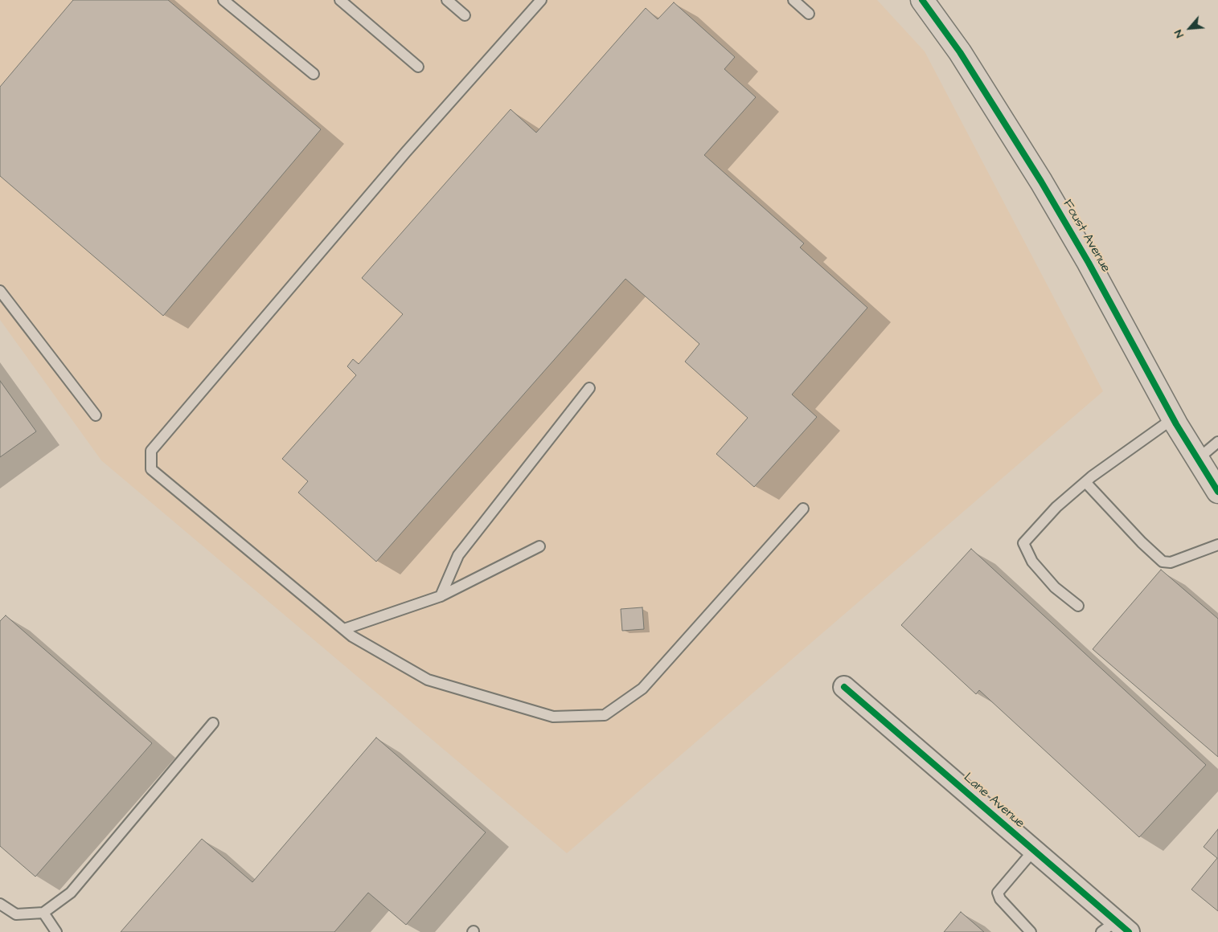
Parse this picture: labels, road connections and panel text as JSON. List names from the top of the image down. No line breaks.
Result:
{"streets":{"street":["Foust Avenue","Lane Avenue"]},"north":"bottom left"}
